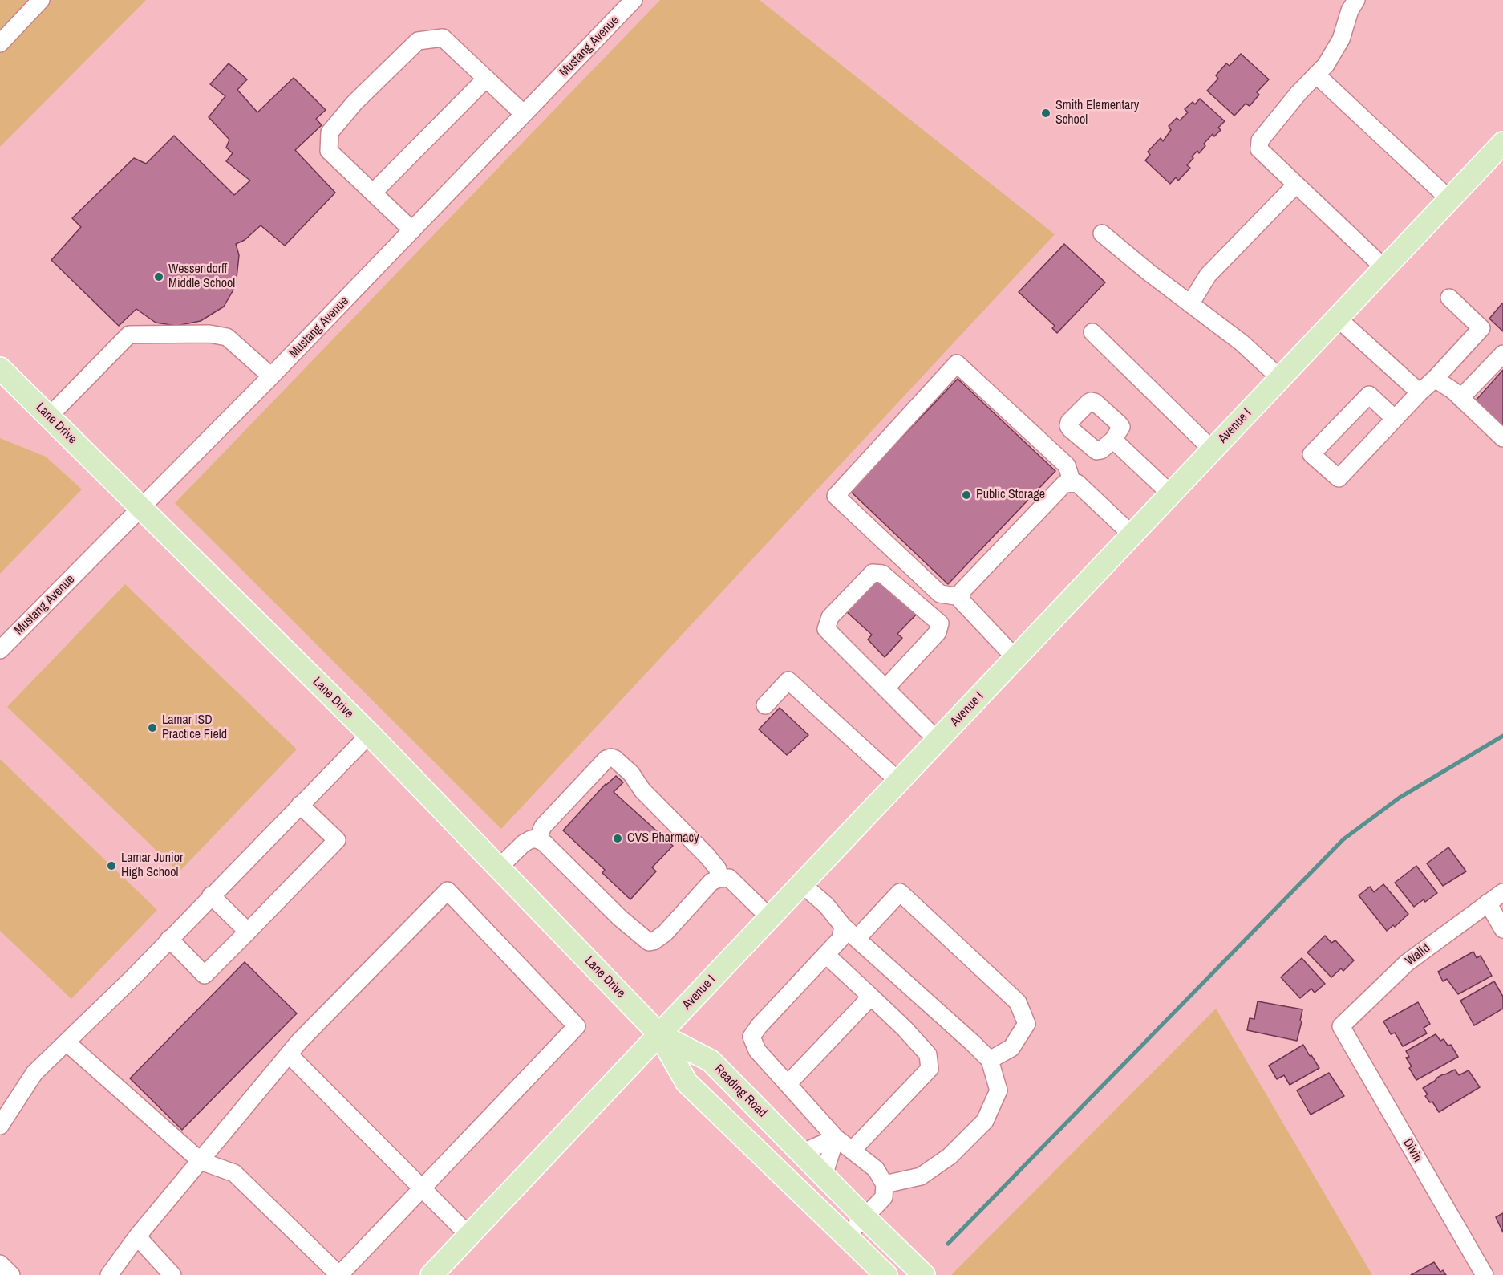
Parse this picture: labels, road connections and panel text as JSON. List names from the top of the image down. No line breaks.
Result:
{"streets":{"main road":["Lane Drive","Avenue I","Reading Road"],"street":["Mustang Avenue","Walid","Divin"]},"crossings":[["Mustang Avenue","Lane Drive"],["Lane Drive","Avenue I"],["Lane Drive","Reading Road"],["Avenue I","Reading Road"],["Walid","Divin"]],"places":["Smith Elementary School","Wessendorff Middle School","Public Storage","Lamar ISD Practice Field","CVS Pharmacy","Lamar Junior High School"]}
